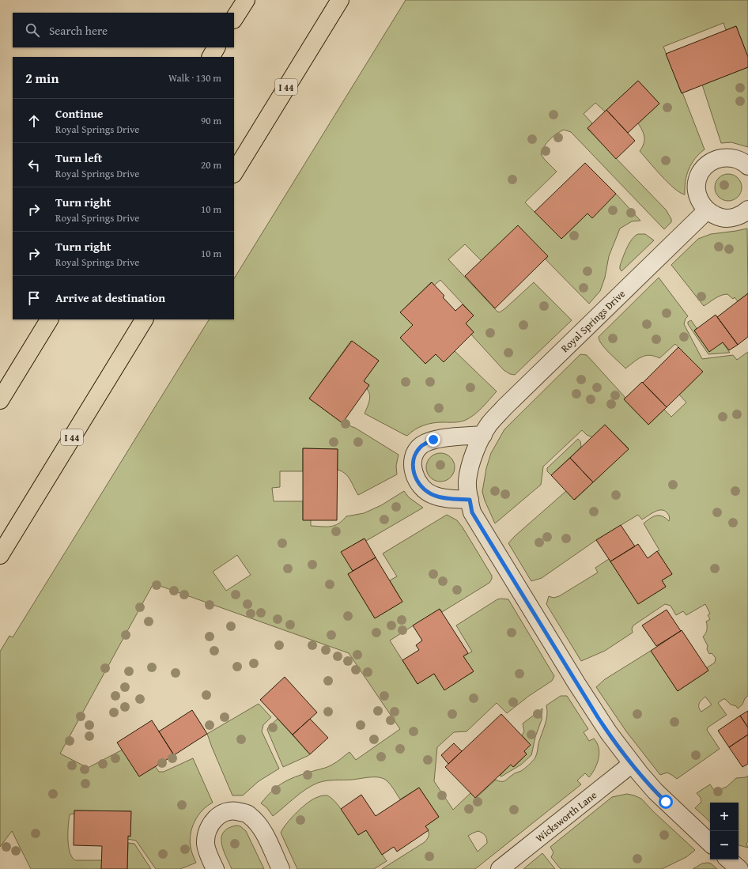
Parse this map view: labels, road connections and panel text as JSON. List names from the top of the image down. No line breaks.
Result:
{"streets":{"highway":["I 44"],"street":["Royal Springs Drive","Wicksworth Lane"]},"crossings":[["Royal Springs Drive","Wicksworth Lane"]],"page":{"search":"Search here","heading":["2 min","Walk · 130 m"],"list":[["Continue","Royal Springs Drive","90 m"],["Turn left","Royal Springs Drive","20 m"],["Turn right","Royal Springs Drive","10 m"],["Turn right","Royal Springs Drive","10 m"],"Arrive at destination"],"map_buttons":["+","−"]}}
